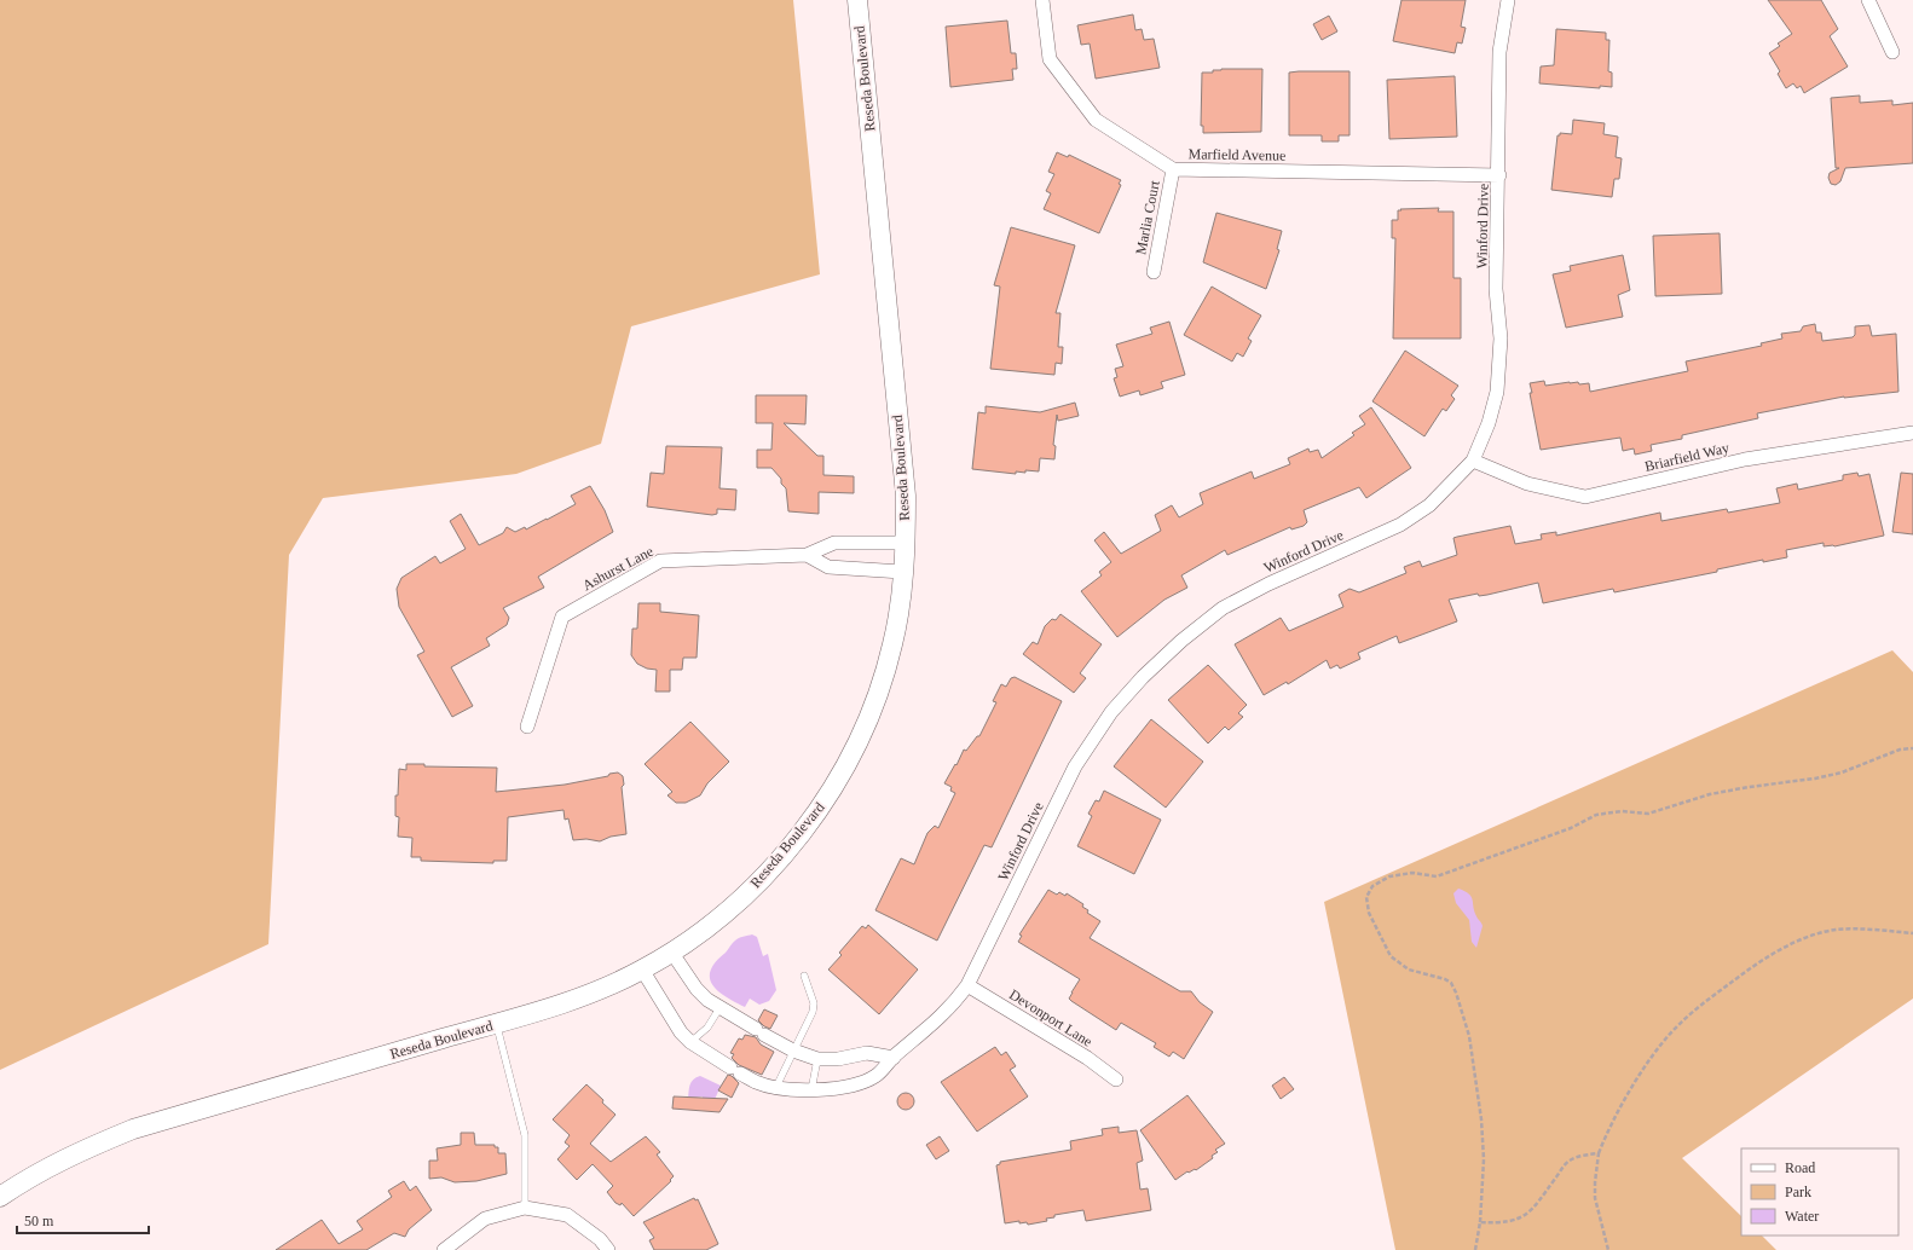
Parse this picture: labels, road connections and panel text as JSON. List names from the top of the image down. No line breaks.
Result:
{"streets":{"main road":["Reseda Boulevard"],"street":["Marfield Avenue","Marlia Court","Winford Drive","Briarfield Way","Ashurst Lane","Devonport Lane"]},"crossings":[["Reseda Boulevard","Winford Drive"],["Reseda Boulevard","Ashurst Lane"],["Marfield Avenue","Marlia Court"],["Marfield Avenue","Winford Drive"],["Winford Drive","Briarfield Way"],["Winford Drive","Devonport Lane"]],"legend":["Road","Park","Water"],"scale_bar":"50 m"}
